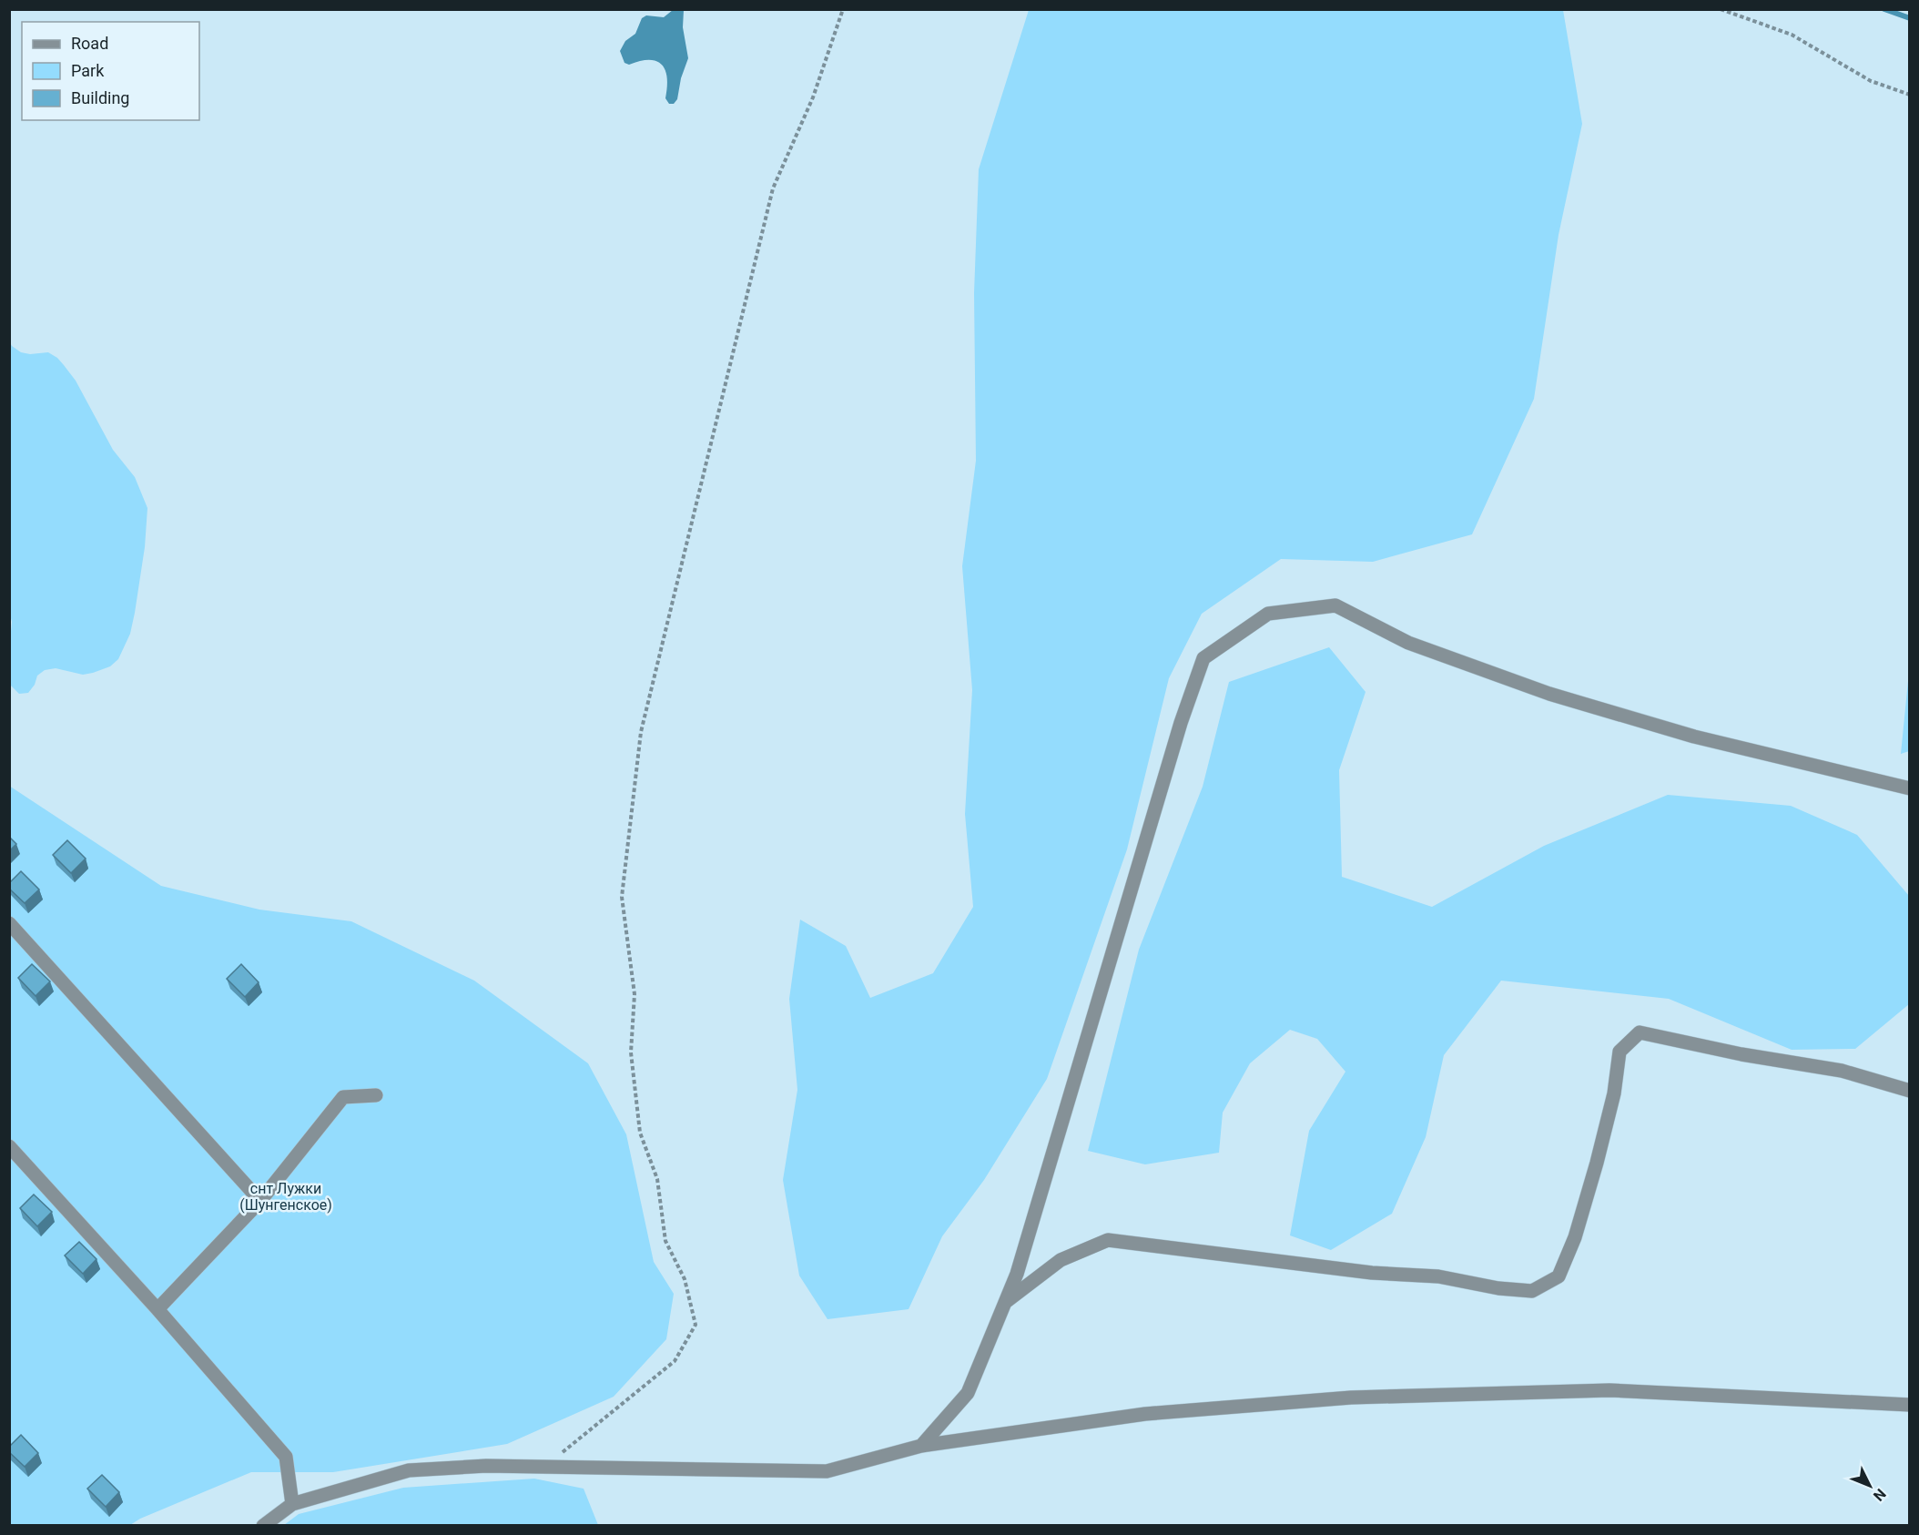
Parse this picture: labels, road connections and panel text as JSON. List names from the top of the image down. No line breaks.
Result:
{"parks":["снт Лужки (Шунгенское)"],"legend":["Road","Park","Building"],"north":"bottom right"}
